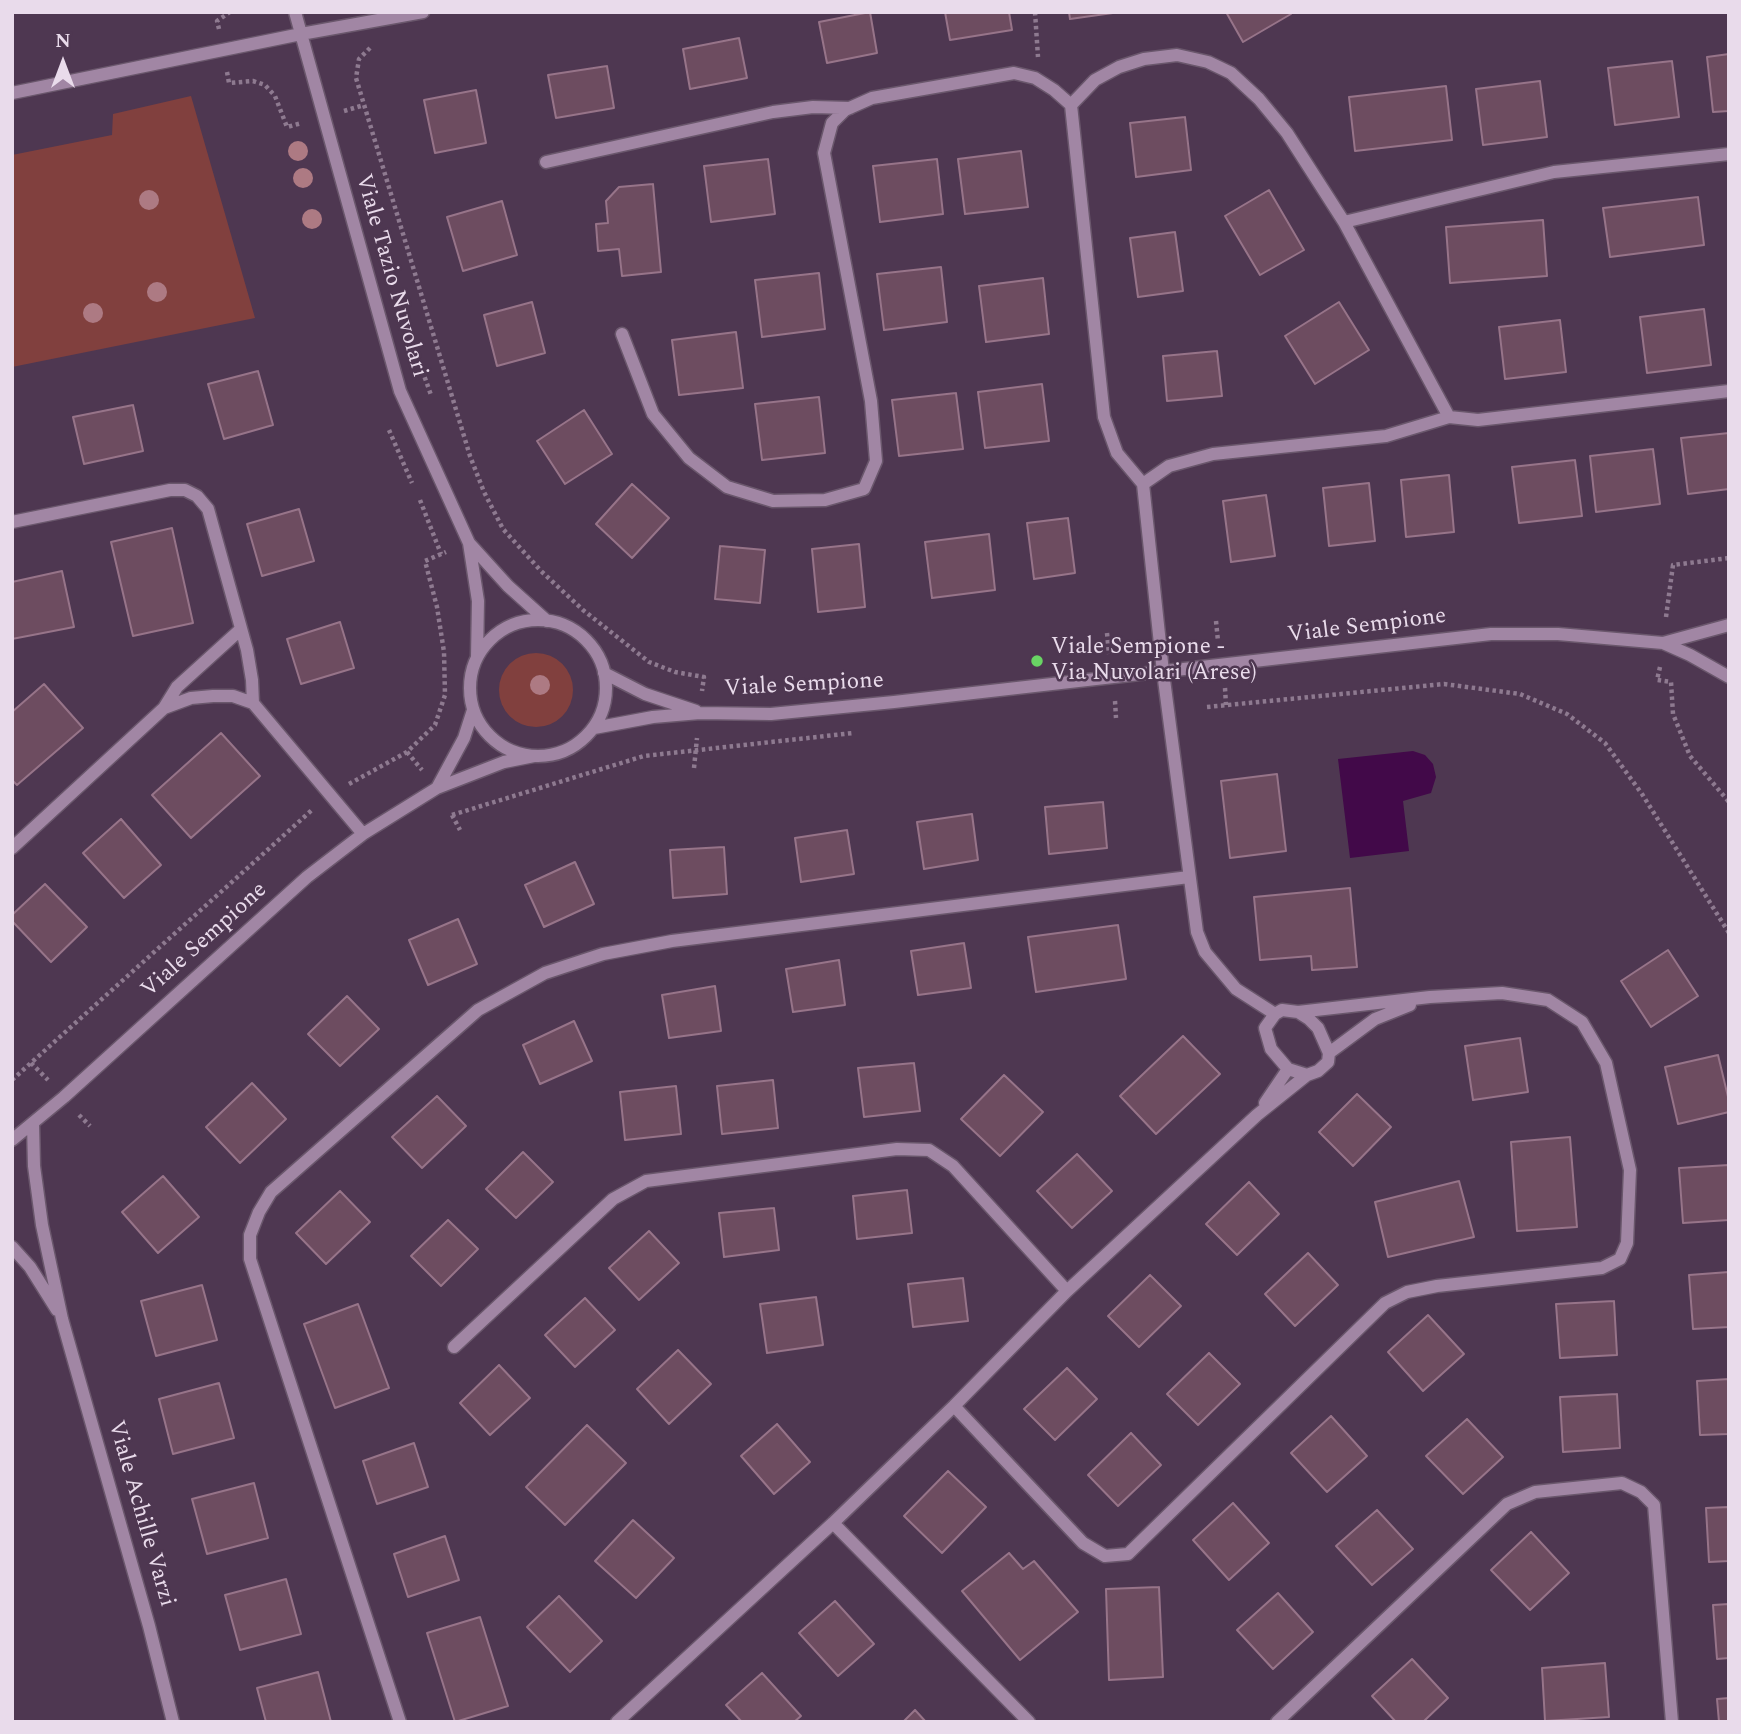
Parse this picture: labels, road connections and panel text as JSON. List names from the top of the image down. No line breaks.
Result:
{"streets":{"street":["Viale Tazio Nuvolari","Viale Sempione","Viale Achille Varzi"]},"crossings":[["Viale Tazio Nuvolari","Viale Sempione"],["Viale Sempione","Viale Achille Varzi"]],"places":["Viale Sempione - Via Nuvolari (Arese)"],"north":"top"}
